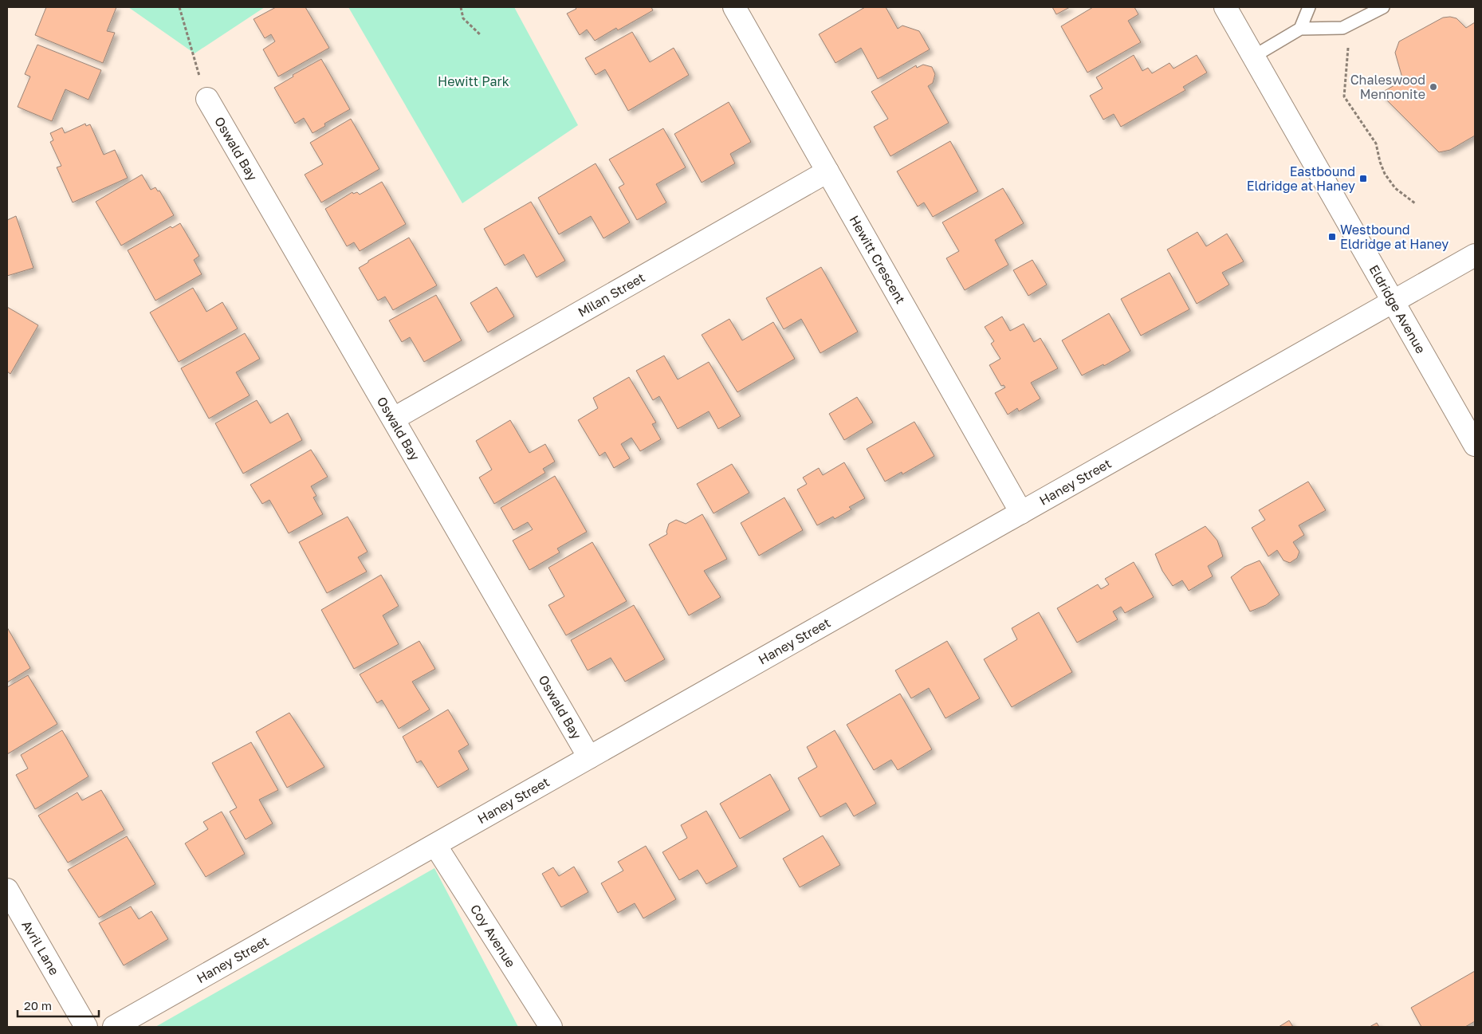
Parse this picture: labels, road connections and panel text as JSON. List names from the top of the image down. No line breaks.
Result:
{"streets":{"street":["Oswald Bay","Hewitt Crescent","Milan Street","Eldridge Avenue","Haney Street","Coy Avenue","Avril Lane"]},"crossings":[["Oswald Bay","Milan Street"],["Oswald Bay","Haney Street"],["Hewitt Crescent","Milan Street"],["Hewitt Crescent","Haney Street"],["Eldridge Avenue","Haney Street"],["Haney Street","Coy Avenue"]],"parks":["Hewitt Park"],"places":{"other":["Chaleswood Mennonite"],"transit":["Eastbound Eldridge at Haney","Westbound Eldridge at Haney"]},"scale_bar":"20 m"}
